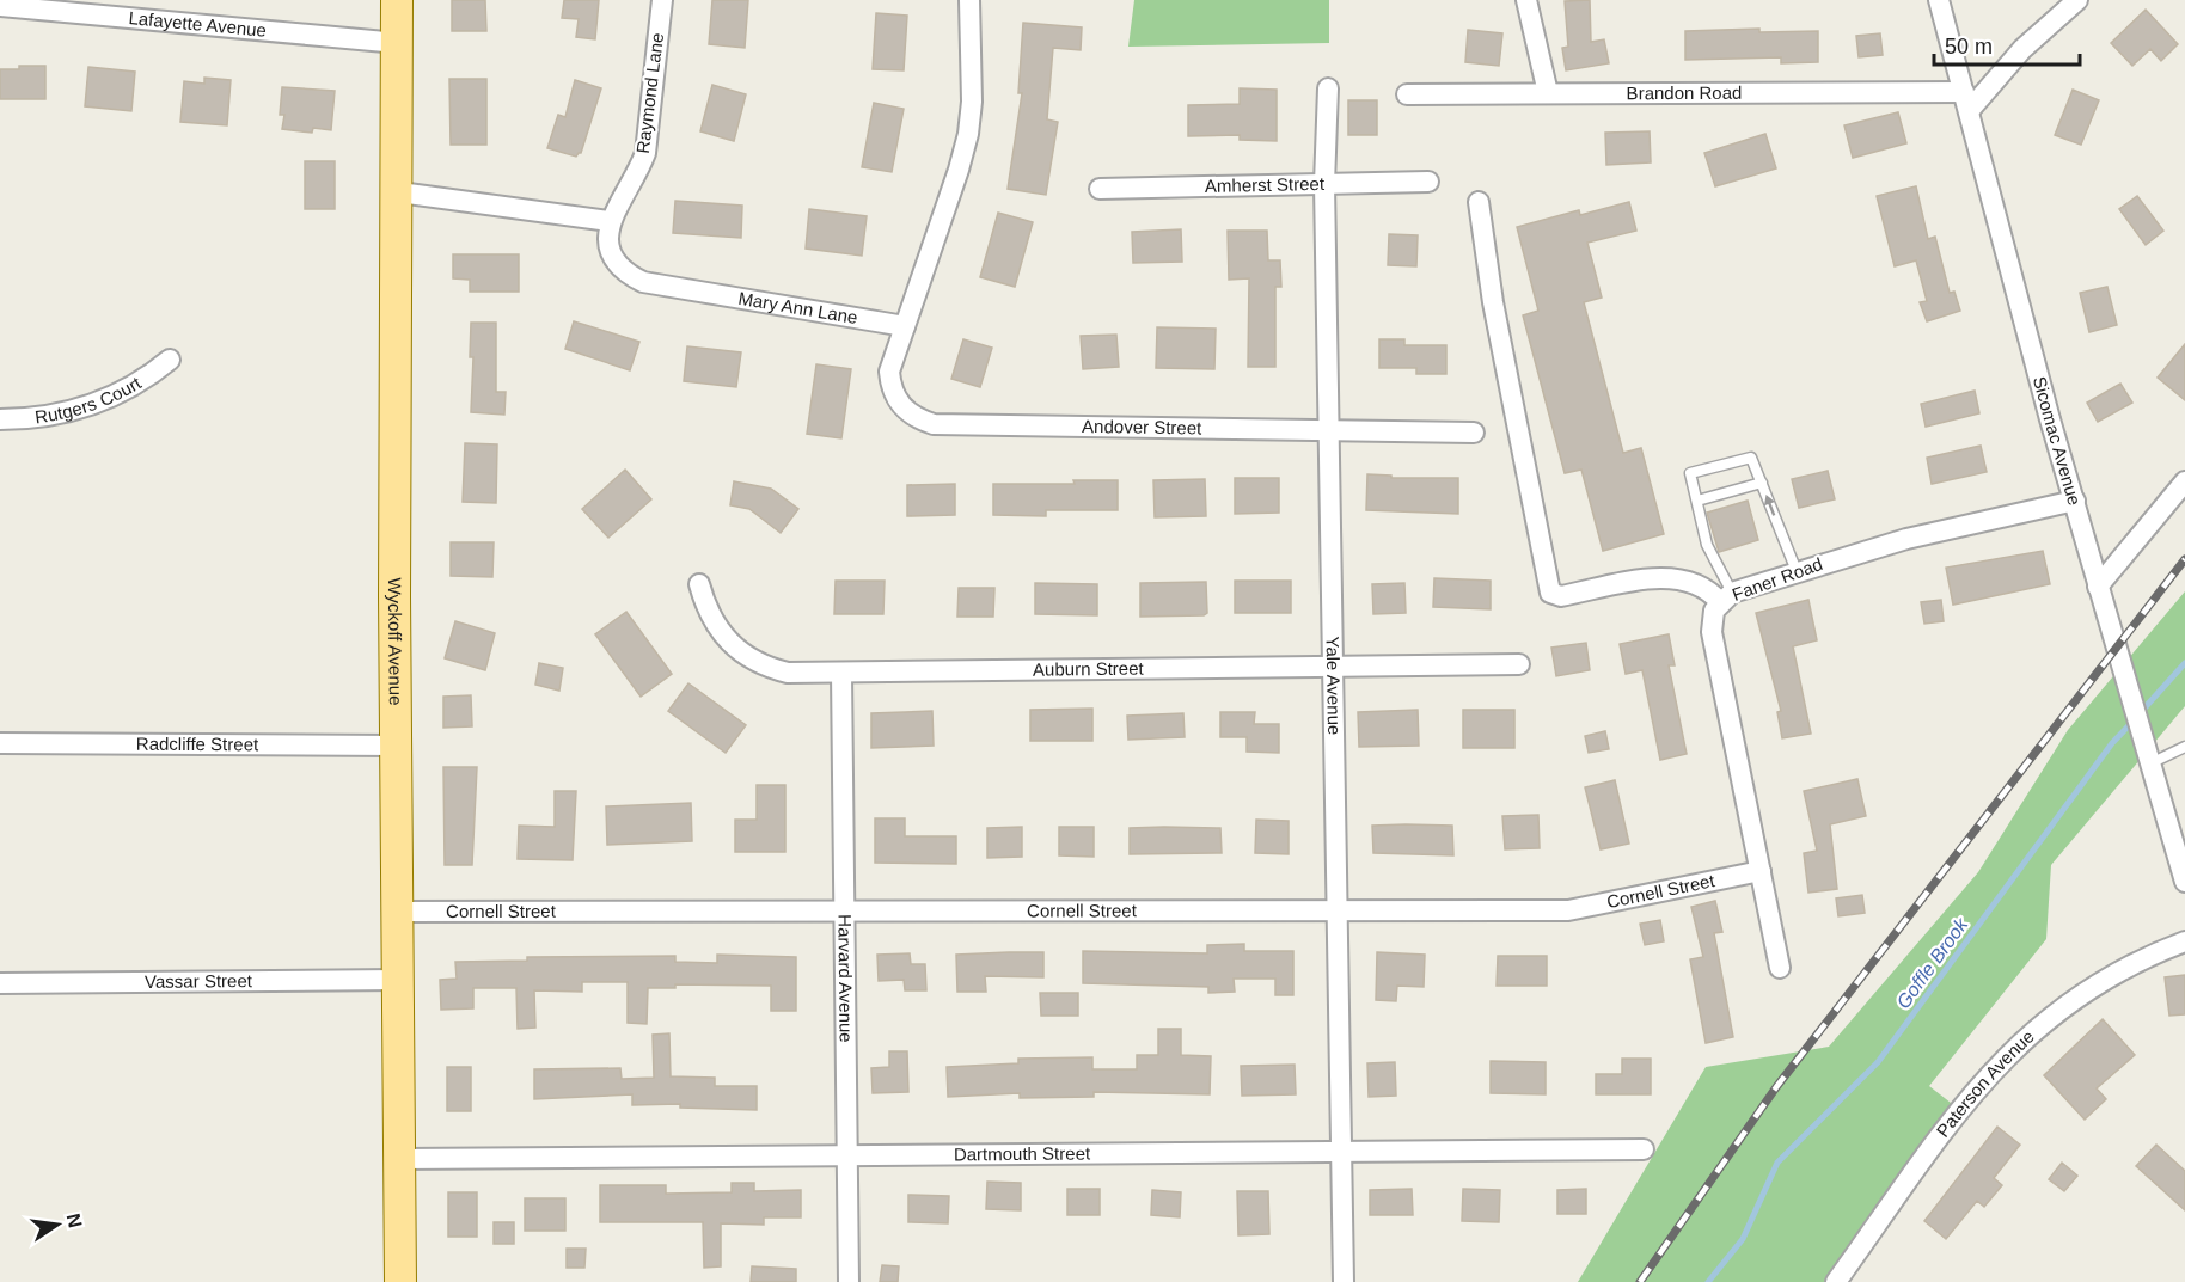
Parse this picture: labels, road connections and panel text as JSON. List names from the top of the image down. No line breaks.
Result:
{"streets":{"main road":["Wyckoff Avenue"],"street":["Lafayette Avenue","Raymond Lane","Brandon Road","Amherst Street","Mary Ann Lane","Rutgers Court","Andover Street","Sicomac Avenue","Faner Road","Auburn Street","Yale Avenue","Radcliffe Street","Cornell Street","Harvard Avenue","Vassar Street","Paterson Avenue","Dartmouth Street"]},"crossings":[["Lafayette Avenue","Wyckoff Avenue"],["Raymond Lane","Mary Ann Lane"],["Brandon Road","Sicomac Avenue"],["Amherst Street","Yale Avenue"],["Mary Ann Lane","Andover Street"],["Andover Street","Yale Avenue"],["Sicomac Avenue","Faner Road"],["Faner Road","Cornell Street"],["Wyckoff Avenue","Radcliffe Street"],["Wyckoff Avenue","Cornell Street"],["Wyckoff Avenue","Vassar Street"],["Wyckoff Avenue","Dartmouth Street"],["Auburn Street","Yale Avenue"],["Auburn Street","Harvard Avenue"],["Yale Avenue","Cornell Street"],["Yale Avenue","Dartmouth Street"],["Cornell Street","Harvard Avenue"],["Harvard Avenue","Dartmouth Street"]],"water":["Goffle Brook"],"scale_bar":"50 m","north":"right"}
